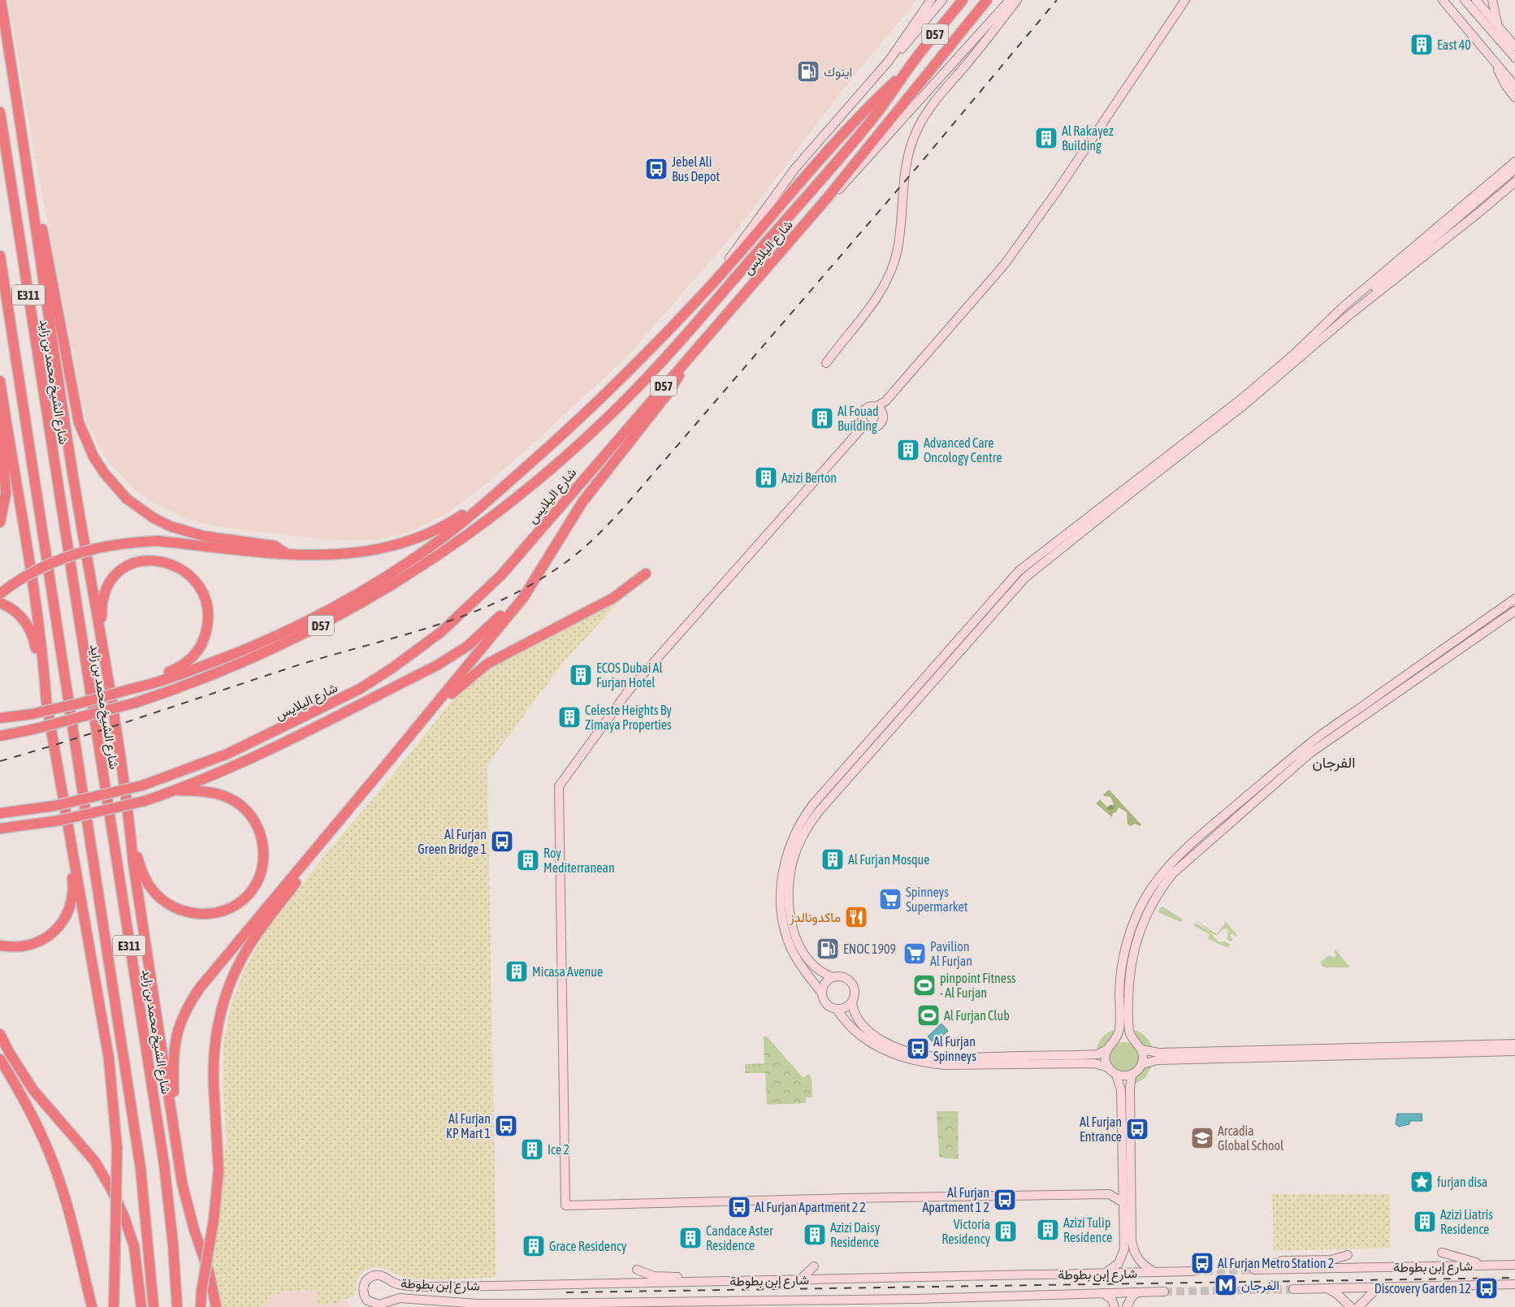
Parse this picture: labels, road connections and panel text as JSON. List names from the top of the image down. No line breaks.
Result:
{"streets":{"highway":["D57","شارع اليلايس","E311","شارع الشيخ محمد بن زايد"],"street":["شارع إبن بطوطة"]},"districts":["الفرجان"],"places":{"building":["East 40","Al Rakayez Building","Al Fouad Building","Advanced Care Oncology Centre","Azizi Berton","ECOS Dubai Al Furjan Hotel","Celeste Heights By Zimaya Properties","Al Furjan Mosque","Roy Mediterranean","Micasa Avenue","Ice 2","Azizi Liatris Residence","Azizi Tulip Residence","Victoria Residency","Azizi Daisy Residence","Candace Aster Residence","Grace Residency"],"fuel station":["اينوك","ENOC 1909"],"bus stop":["Jebel Ali Bus Depot","Al Furjan Green Bridge 1","Al Furjan Spinneys","Al Furjan KP Mart 1","Al Furjan Entrance","Al Furjan Apartment 1 2","Al Furjan Apartment 2 2","Al Furjan Metro Station 2","Discovery Garden 12"],"supermarket":["Spinneys Supermarket","Pavilion Al Furjan"],"restaurant":["ماكدونالدز"],"sports":["pinpoint Fitness - Al Furjan","Al Furjan Club"],"school or university":["Arcadia Global School"],"place":["furjan disa"],"metro station":["الفرجان"]}}
